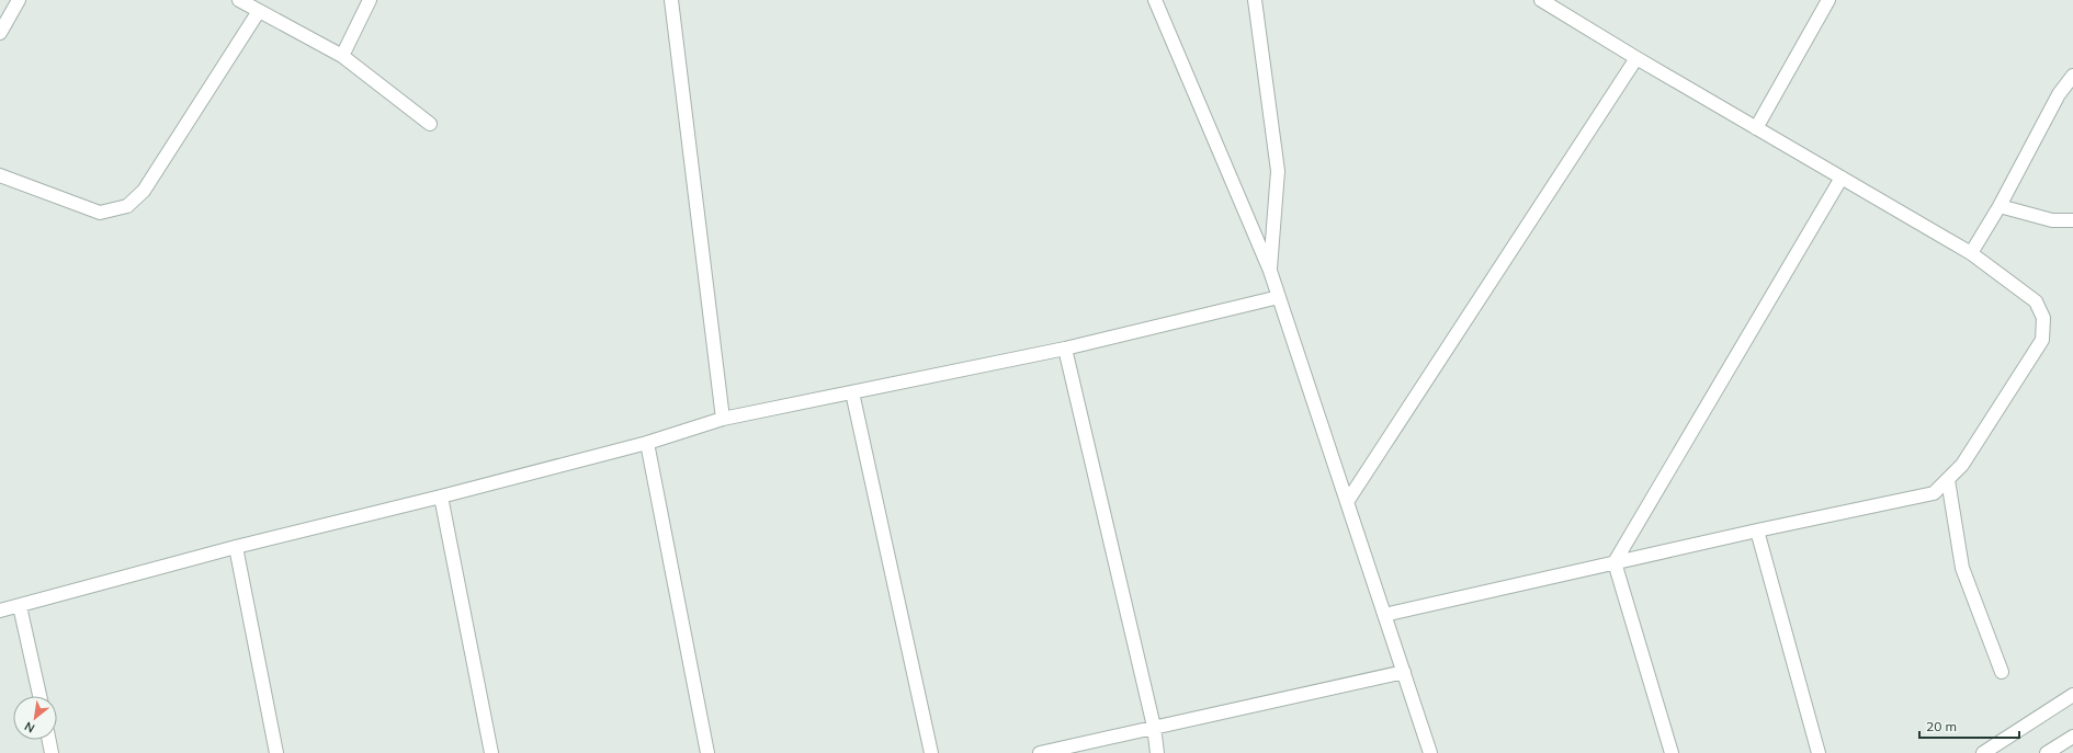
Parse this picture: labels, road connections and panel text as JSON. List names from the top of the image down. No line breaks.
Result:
{"scale_bar":"20 m","north":"bottom left"}
